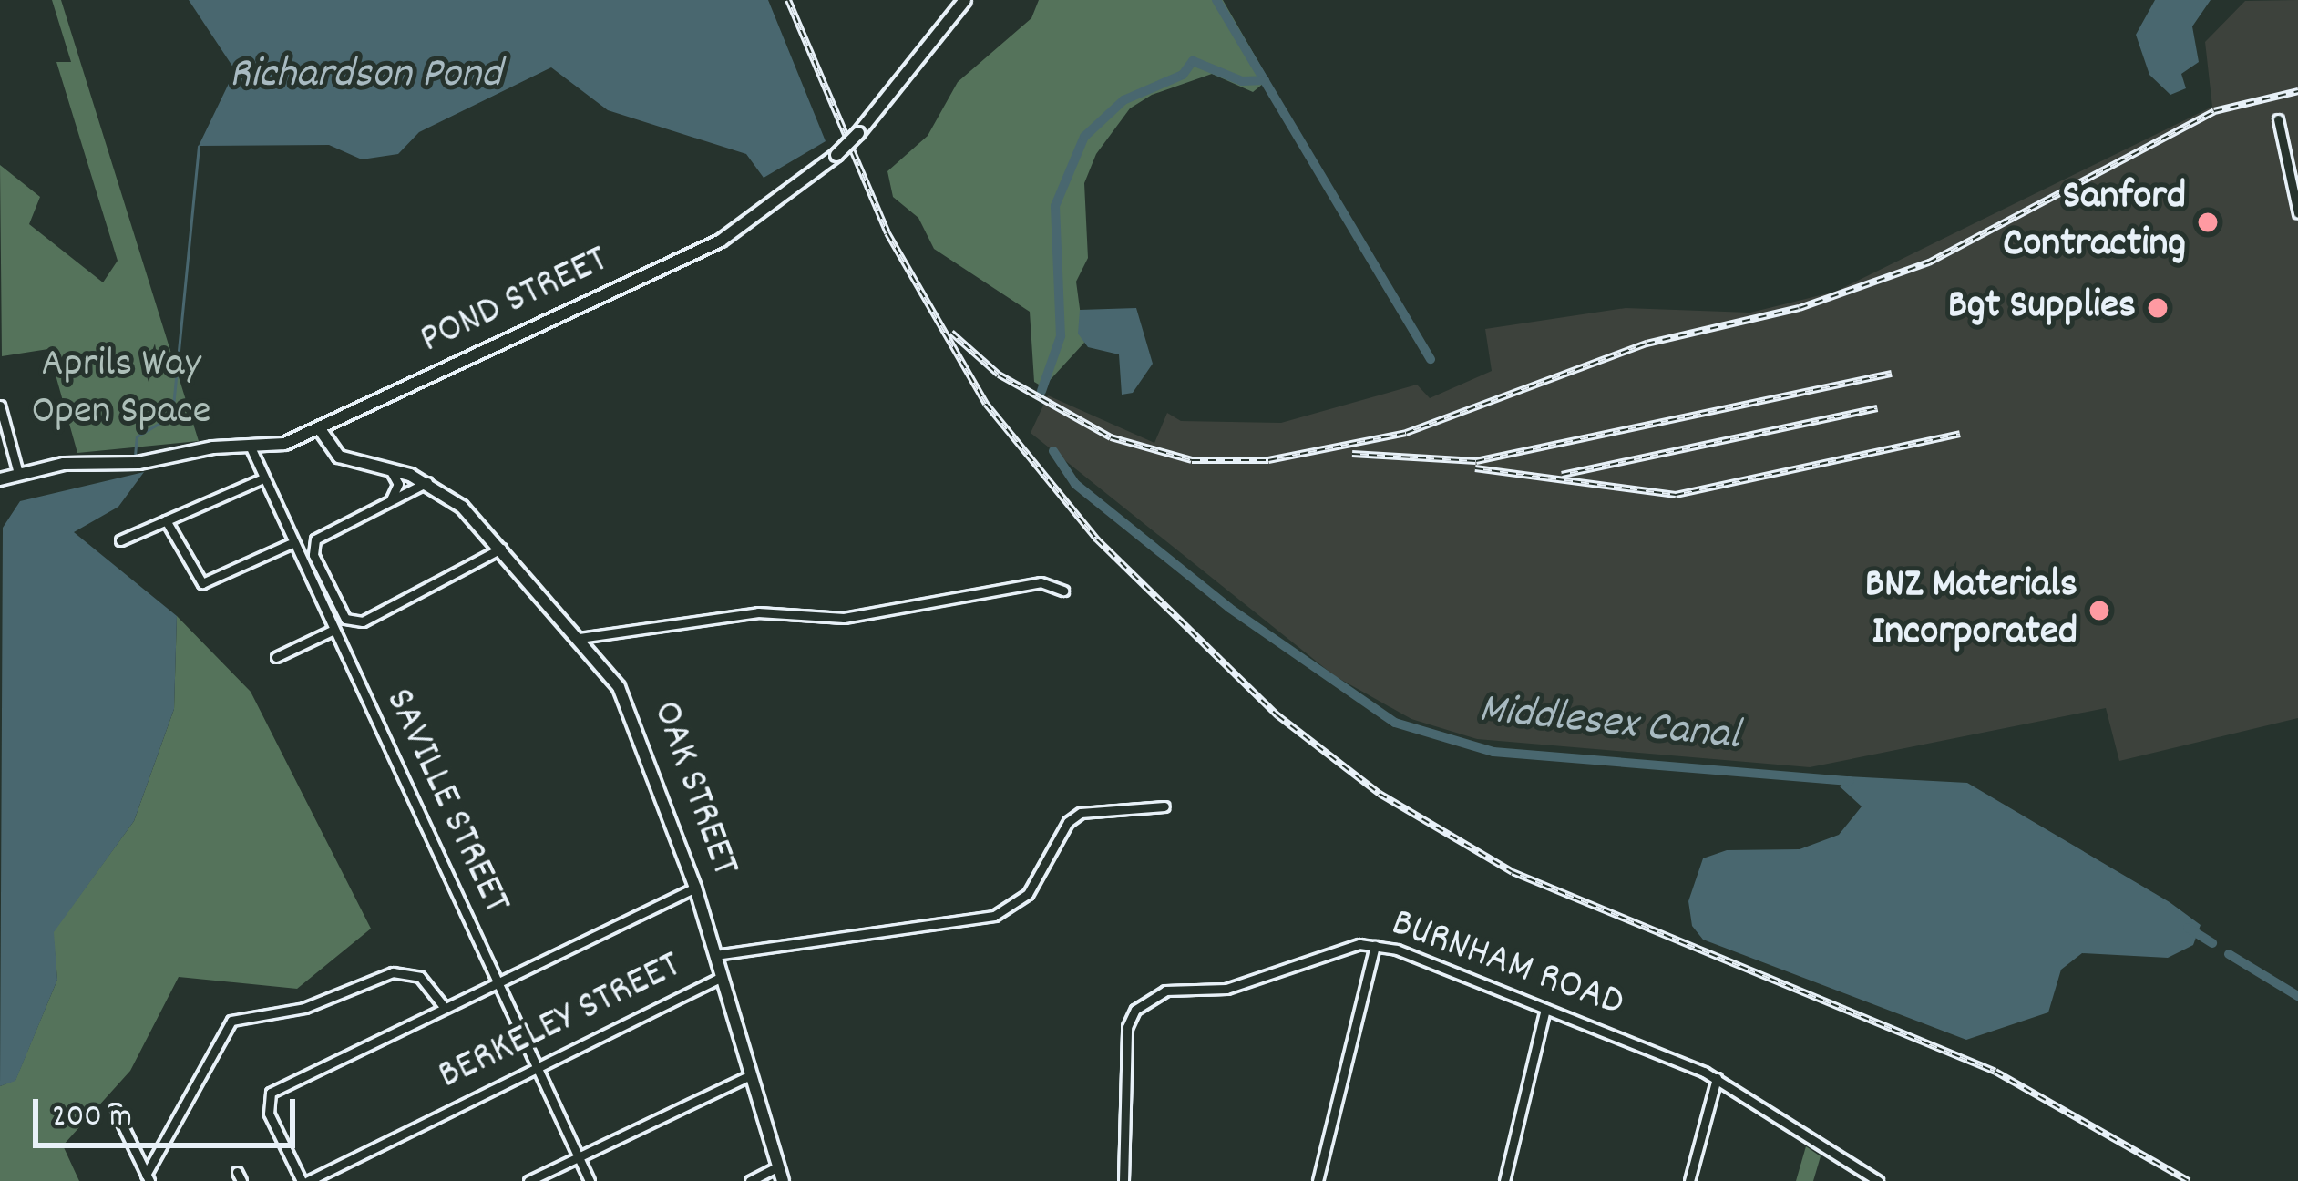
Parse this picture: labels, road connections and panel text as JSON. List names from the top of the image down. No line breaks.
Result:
{"streets":{"street":["POND STREET","OAK STREET","SAVILLE STREET","BURNHAM ROAD","BERKELEY STREET"]},"crossings":[["POND STREET","OAK STREET"],["POND STREET","SAVILLE STREET"],["OAK STREET","BERKELEY STREET"],["SAVILLE STREET","BERKELEY STREET"]],"water":["Richardson Pond","Middlesex Canal"],"parks":["Aprils Way Open Space"],"places":["Sanford Contracting","Bgt Supplies","BNZ Materials Incorporated"],"scale_bar":"200 m"}
